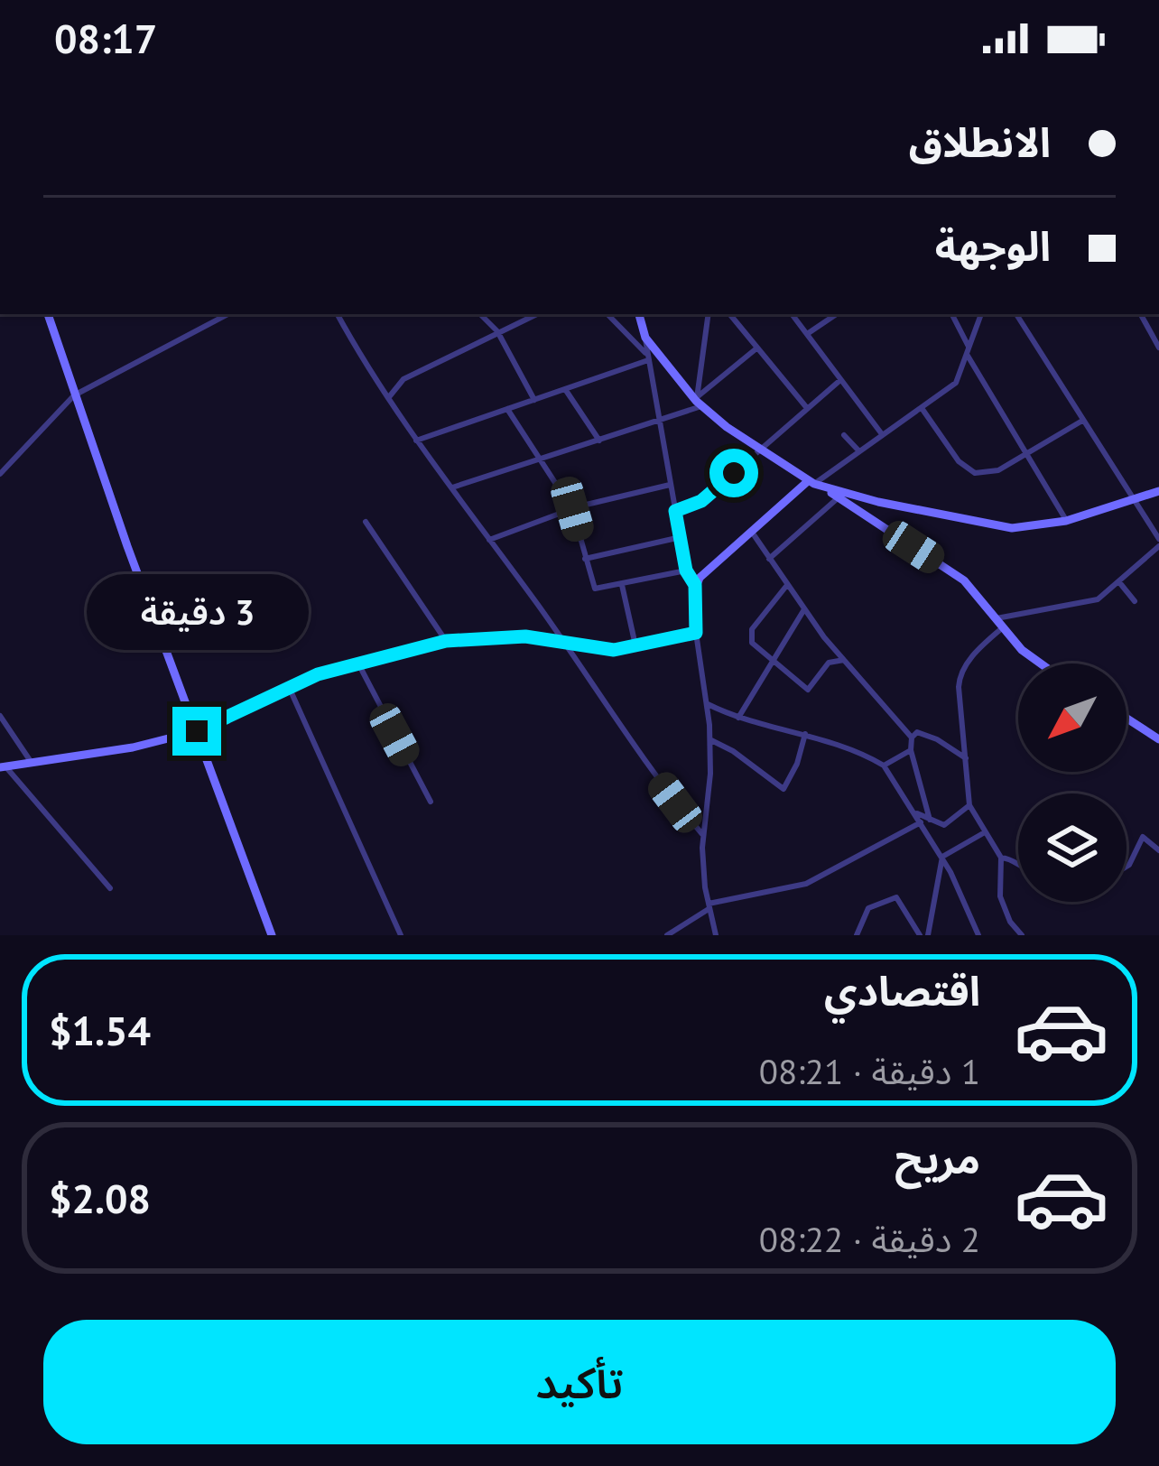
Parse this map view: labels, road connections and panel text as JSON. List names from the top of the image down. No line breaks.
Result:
{"north":"bottom left","page":{"status":"08:17","banner":["الانطلاق","الوجهة"],"bubble":"3 دقيقة","list":[{"name":"اقتصادي","note":"1 دقيقة · 08:21","value":"$1.54"},{"name":"مريح","note":"2 دقيقة · 08:22","value":"$2.08"}],"buttons":"تأكيد"}}
